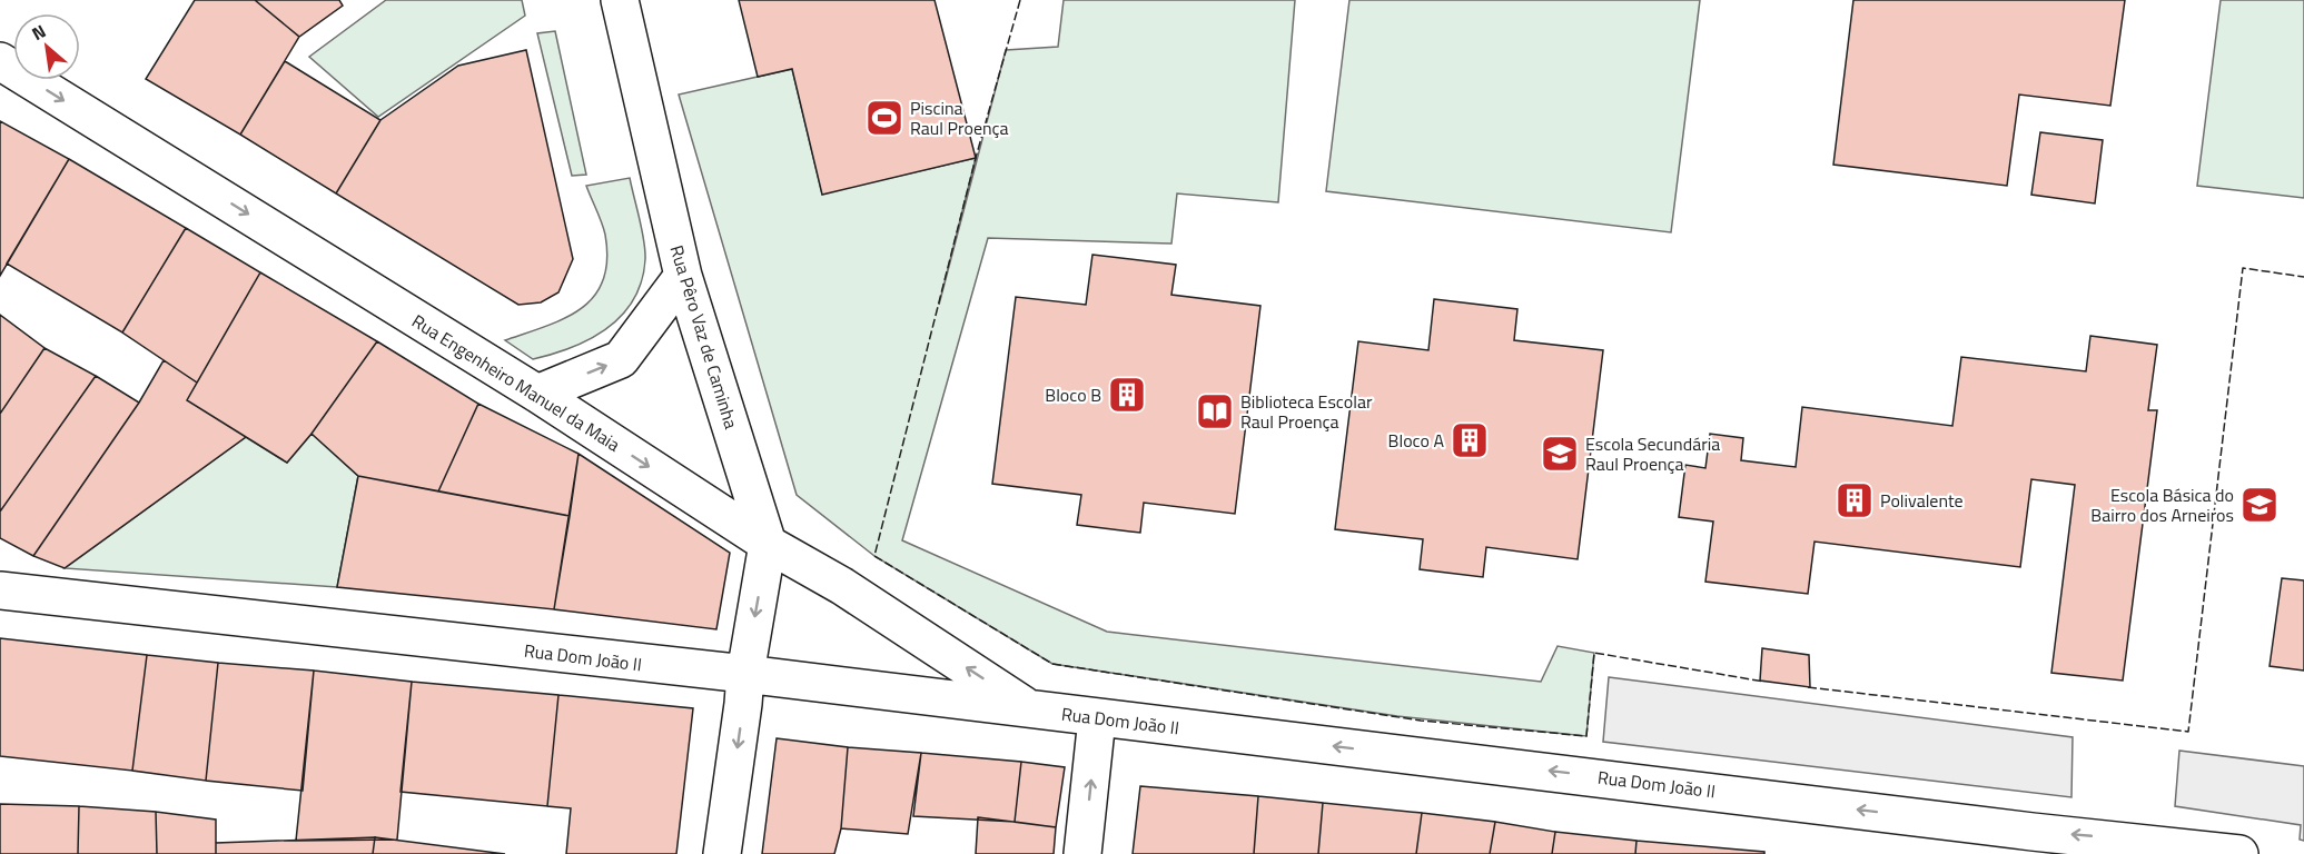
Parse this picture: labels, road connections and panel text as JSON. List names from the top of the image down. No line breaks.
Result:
{"streets":{"street":["Rua Pêro Vaz de Caminha","Rua Engenheiro Manuel da Maia","Rua Dom João II"]},"crossings":[["Rua Pêro Vaz de Caminha","Rua Engenheiro Manuel da Maia"],["Rua Pêro Vaz de Caminha","Rua Dom João II"],["Rua Engenheiro Manuel da Maia","Rua Dom João II"]],"one_way":["Rua Pêro Vaz de Caminha","Rua Dom João II"],"places":{"sports":["Piscina Raul Proença"],"building":["Bloco B","Bloco A","Polivalente"],"library":["Biblioteca Escolar Raul Proença"],"school or university":["Escola Secundária Raul Proença","Escola Básica do Bairro dos Arneiros"]},"north":"top left"}
